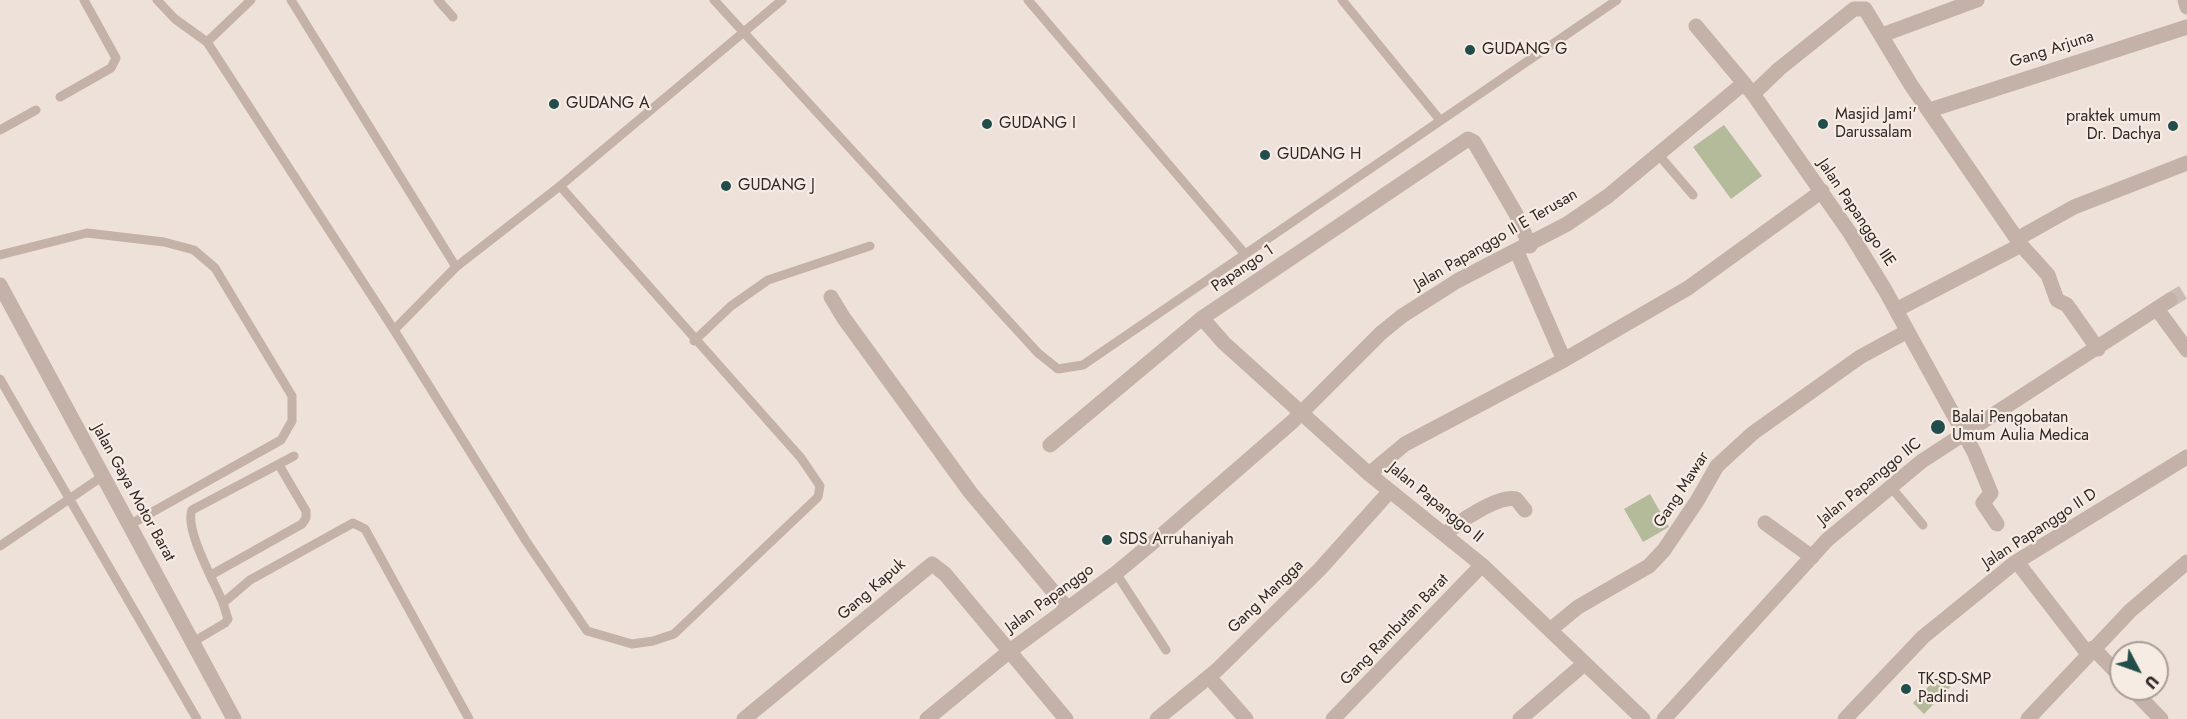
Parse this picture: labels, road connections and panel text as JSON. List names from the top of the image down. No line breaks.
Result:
{"streets":{"street":["Gang Arjuna","Jalan Papanggo IIE","Jalan Papanggo II E Terusan","Papango 1","Jalan Papanggo IIC","Gang Mawar","Jalan Gaya Motor Barat","Jalan Papanggo II","Jalan Papanggo II D","Gang Kapuk","Gang Mangga","Jalan Papanggo","Gang Rambutan Barat"]},"crossings":[["Jalan Papanggo IIE","Jalan Papanggo II E Terusan"],["Jalan Papanggo IIE","Jalan Papanggo IIC"],["Jalan Papanggo IIE","Gang Mawar"],["Jalan Papanggo II E Terusan","Papango 1"],["Jalan Papanggo II E Terusan","Jalan Papanggo II"],["Jalan Papanggo II E Terusan","Jalan Papanggo"],["Papango 1","Jalan Papanggo II"],["Gang Mawar","Jalan Papanggo II"],["Jalan Papanggo II","Gang Mangga"],["Jalan Papanggo II","Jalan Papanggo"],["Jalan Papanggo II","Gang Rambutan Barat"],["Gang Kapuk","Jalan Papanggo"]],"places":["GUDANG G","GUDANG A","GUDANG I","Masjid Jami' Darussalam","praktek umum Dr. Dachya","GUDANG H","GUDANG J","Balai Pengobatan Umum Aulia Medica","SDS Arruhaniyah","TK-SD-SMP Padindi"],"north":"bottom right"}
